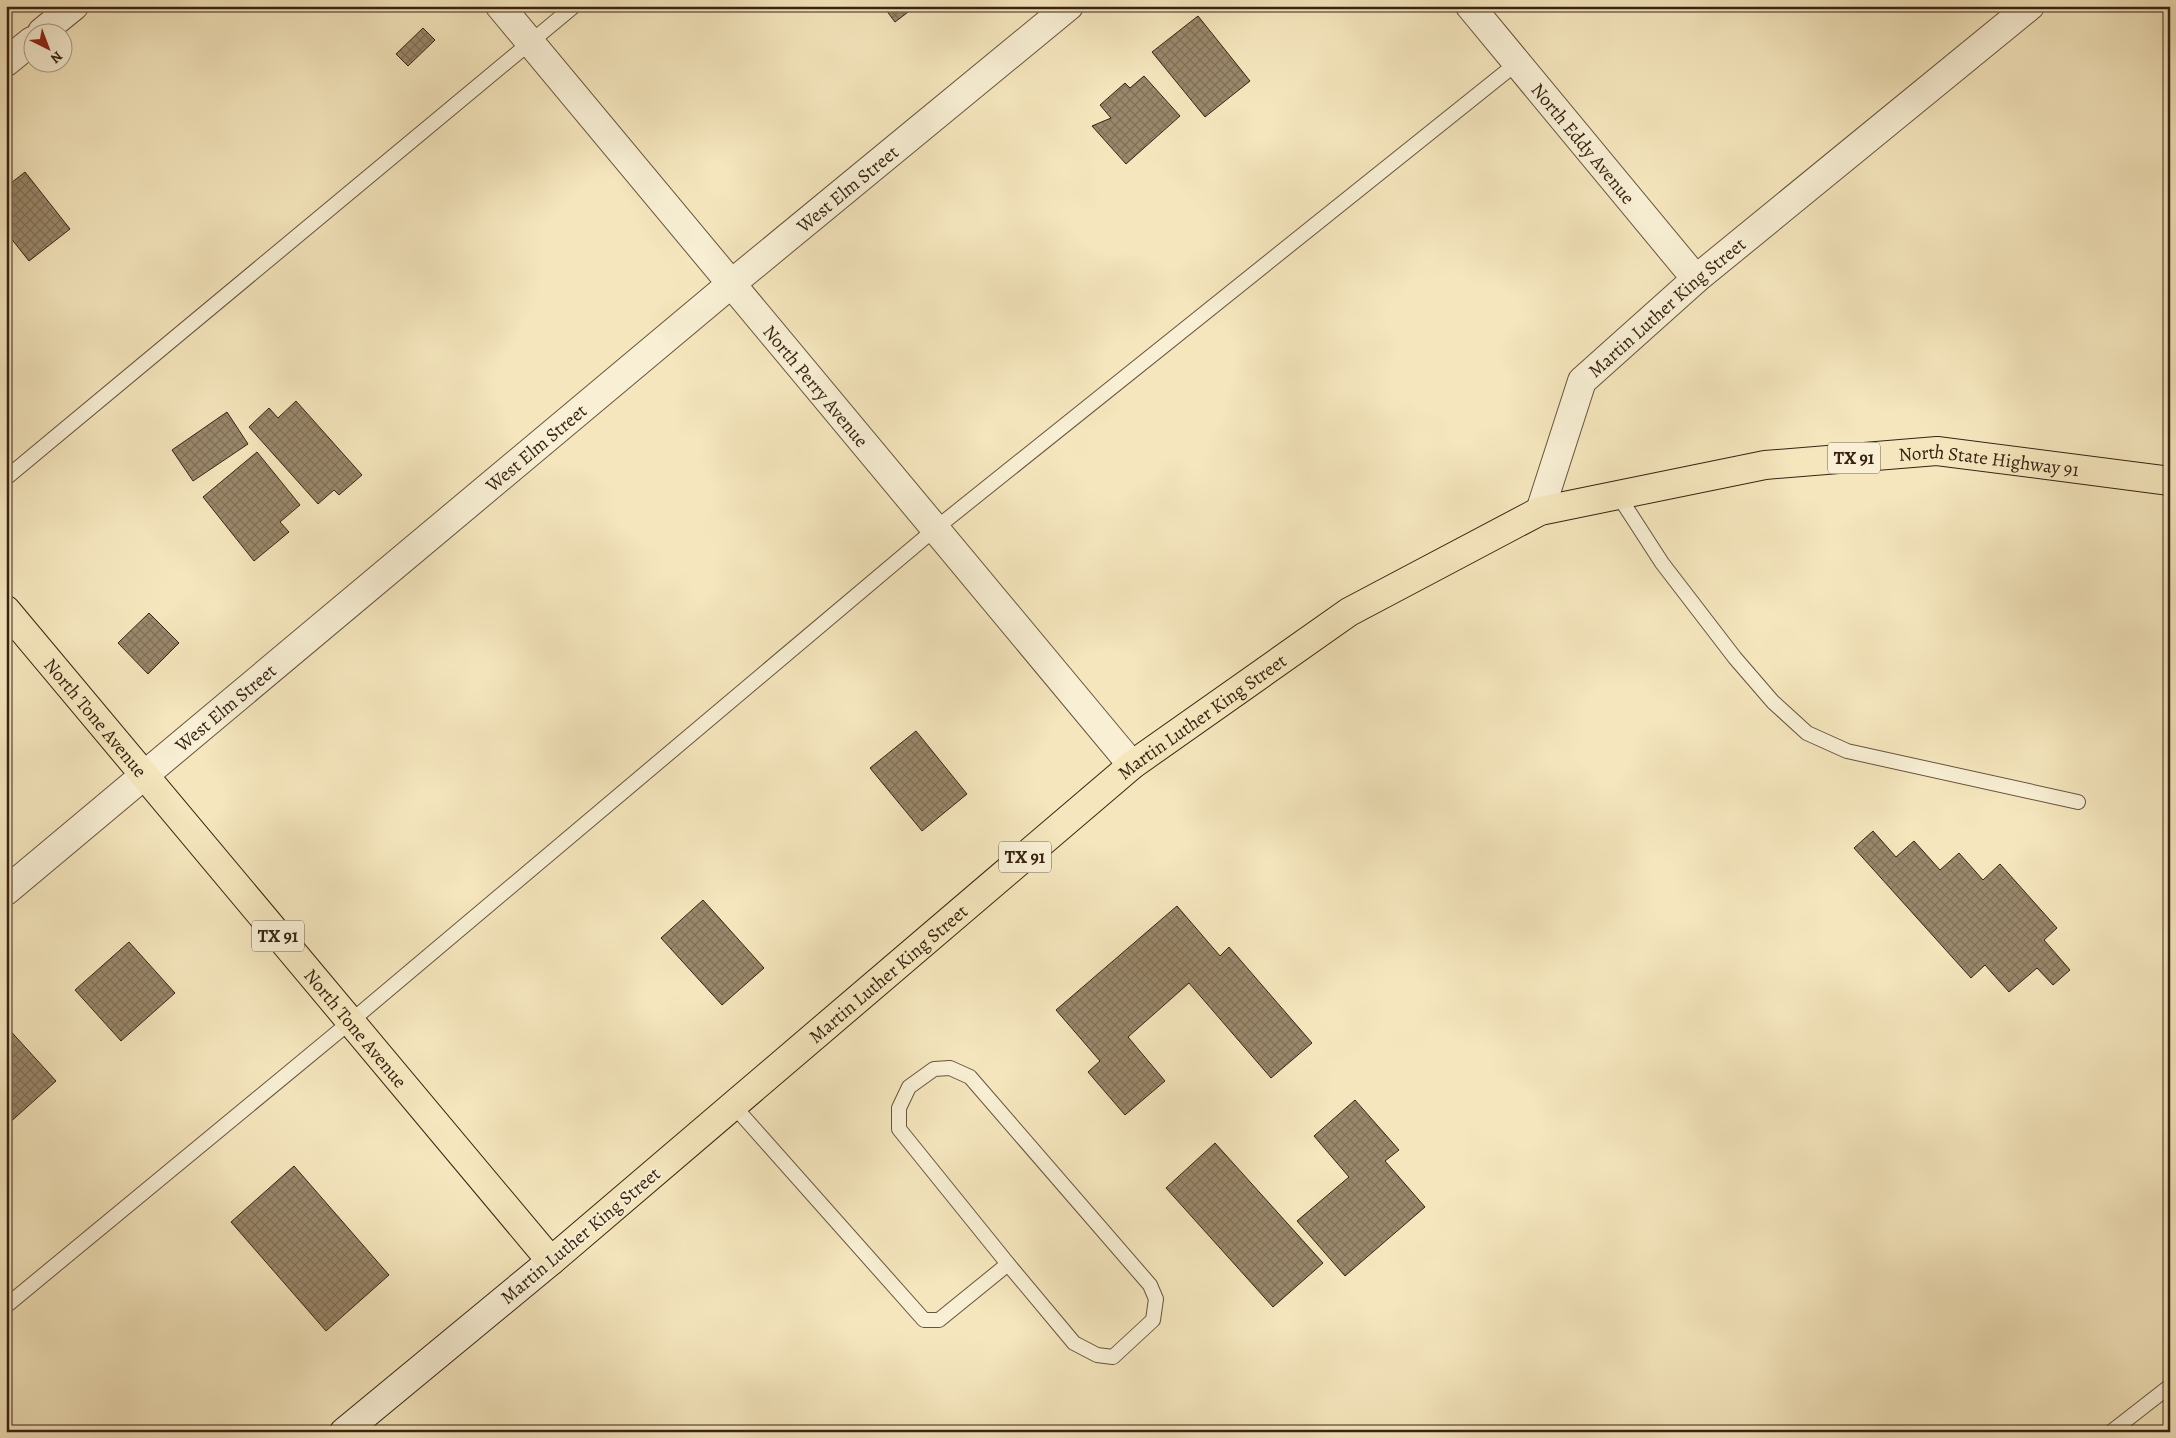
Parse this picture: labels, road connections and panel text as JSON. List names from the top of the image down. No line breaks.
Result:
{"streets":{"main road":["Martin Luther King Street","TX 91","North State Highway 91","North Tone Avenue"],"street":["North Eddy Avenue","West Elm Street","North Perry Avenue"]},"crossings":[["North Eddy Avenue","Martin Luther King Street"],["West Elm Street","North Perry Avenue"],["West Elm Street","North Tone Avenue"],["Martin Luther King Street","North Perry Avenue"],["Martin Luther King Street","North State Highway 91"],["Martin Luther King Street","North Tone Avenue"]],"north":"bottom right"}
